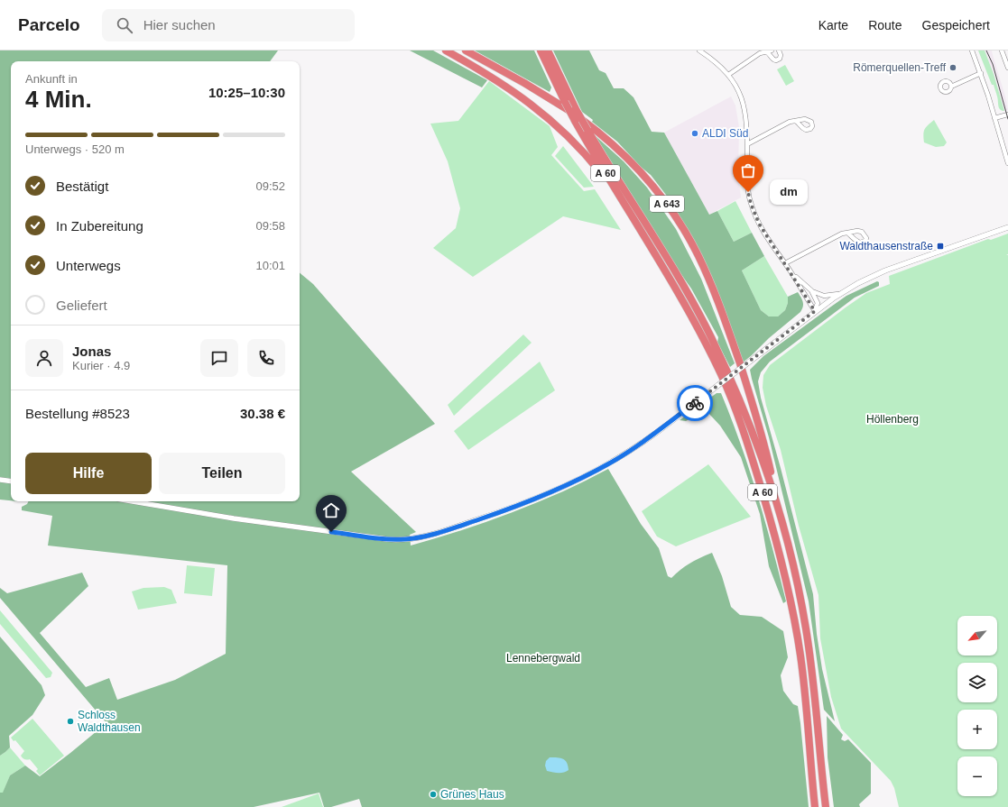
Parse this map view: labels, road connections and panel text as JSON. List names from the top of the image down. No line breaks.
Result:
{"streets":{"highway":["A 60","A 643"]},"crossings":[["A 60","A 643"]],"parks":["Höllenberg","Lennebergwald"],"places":{"other":["Römerquellen-Treff","ALDI Süd","dm","Schloss Waldthausen","Grünes Haus"],"transit":["Waldthausenstraße"]},"north":"bottom left","page":{"header":"Parcelo","search":"Hier suchen","nav":["Karte","Route","Gespeichert"],"heading":["4 Min.","Ankunft in","10:25–10:30"],"panel":["Jonas","Kurier · 4.9","Bestellung #8523","30.38 €"],"bar":"Unterwegs · 520 m","list":[["Bestätigt","09:52"],["In Zubereitung","09:58"],["Unterwegs","10:01"],"Geliefert"],"bubble":"dm","buttons":["Hilfe","Teilen"],"map_buttons":["+","−"]}}
